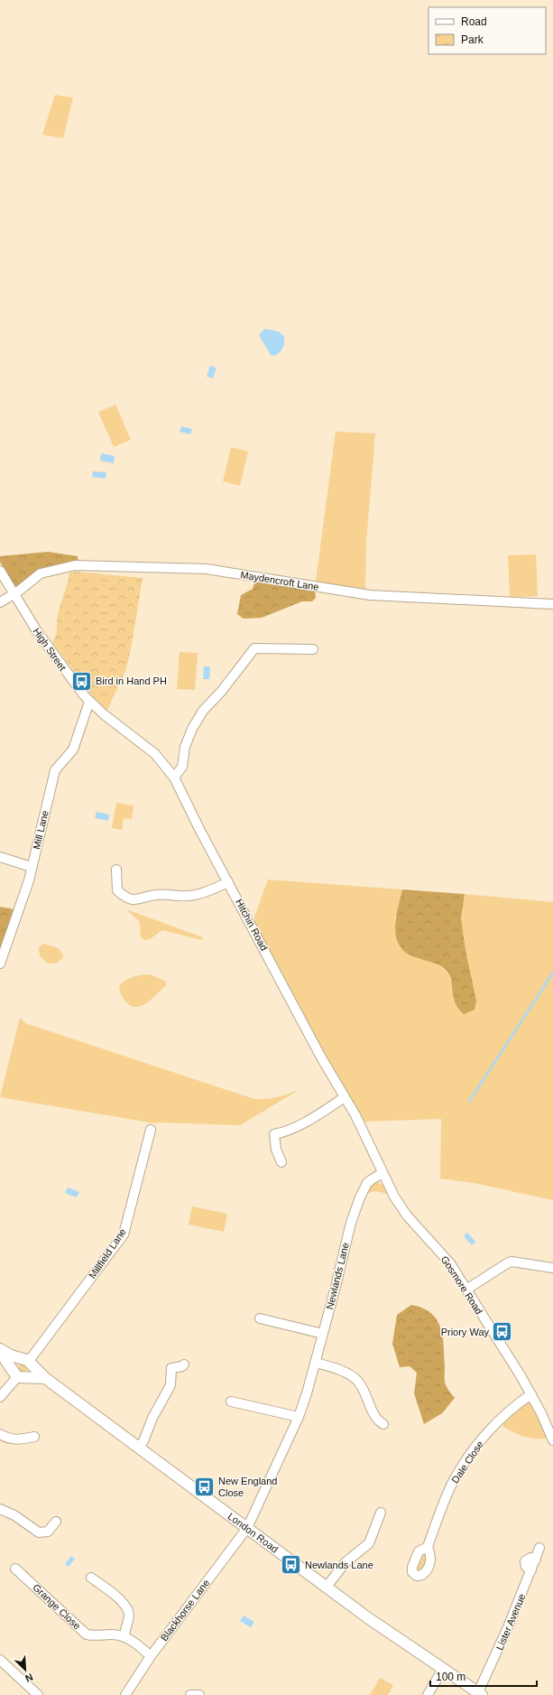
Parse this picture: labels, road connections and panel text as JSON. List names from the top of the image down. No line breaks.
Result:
{"streets":{"main road":["London Road"],"street":["Maydencroft Lane","High Street","Mill Lane","Hitchin Road","Millfield Lane","Newlands Lane","Gosmore Road","Dale Close","Grange Close","Blackhorse Lane","Lister Avenue"]},"crossings":[["Maydencroft Lane","High Street"],["High Street","Mill Lane"],["High Street","Hitchin Road"],["Mill Lane","Hitchin Road"],["Hitchin Road","Newlands Lane"],["Hitchin Road","Gosmore Road"],["Millfield Lane","London Road"],["Newlands Lane","Gosmore Road"],["Newlands Lane","London Road"],["Newlands Lane","Blackhorse Lane"],["Gosmore Road","Dale Close"],["London Road","Blackhorse Lane"],["London Road","Lister Avenue"]],"places":{"bus stop":["Bird in Hand PH","Priory Way","New England Close","Newlands Lane"]},"legend":["Road","Park"],"scale_bar":"100 m","north":"bottom right"}
